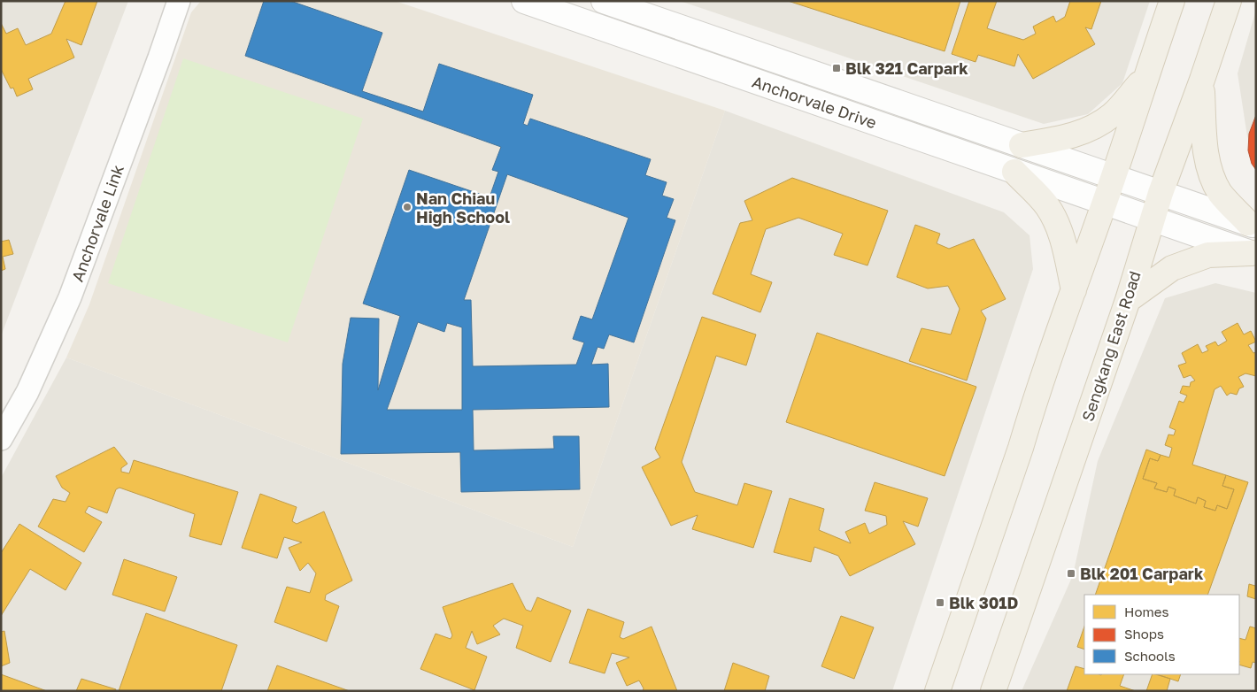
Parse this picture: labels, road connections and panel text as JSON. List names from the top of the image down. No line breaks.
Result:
{"streets":{"main road":["Sengkang East Road"],"street":["Anchorvale Drive","Anchorvale Link"]},"crossings":[["Anchorvale Drive","Sengkang East Road"]],"places":{"transit":["Blk 321 Carpark","Blk 201 Carpark","Blk 301D"],"other":["Nan Chiau High School"]},"legend":["Homes","Shops","Schools"]}
